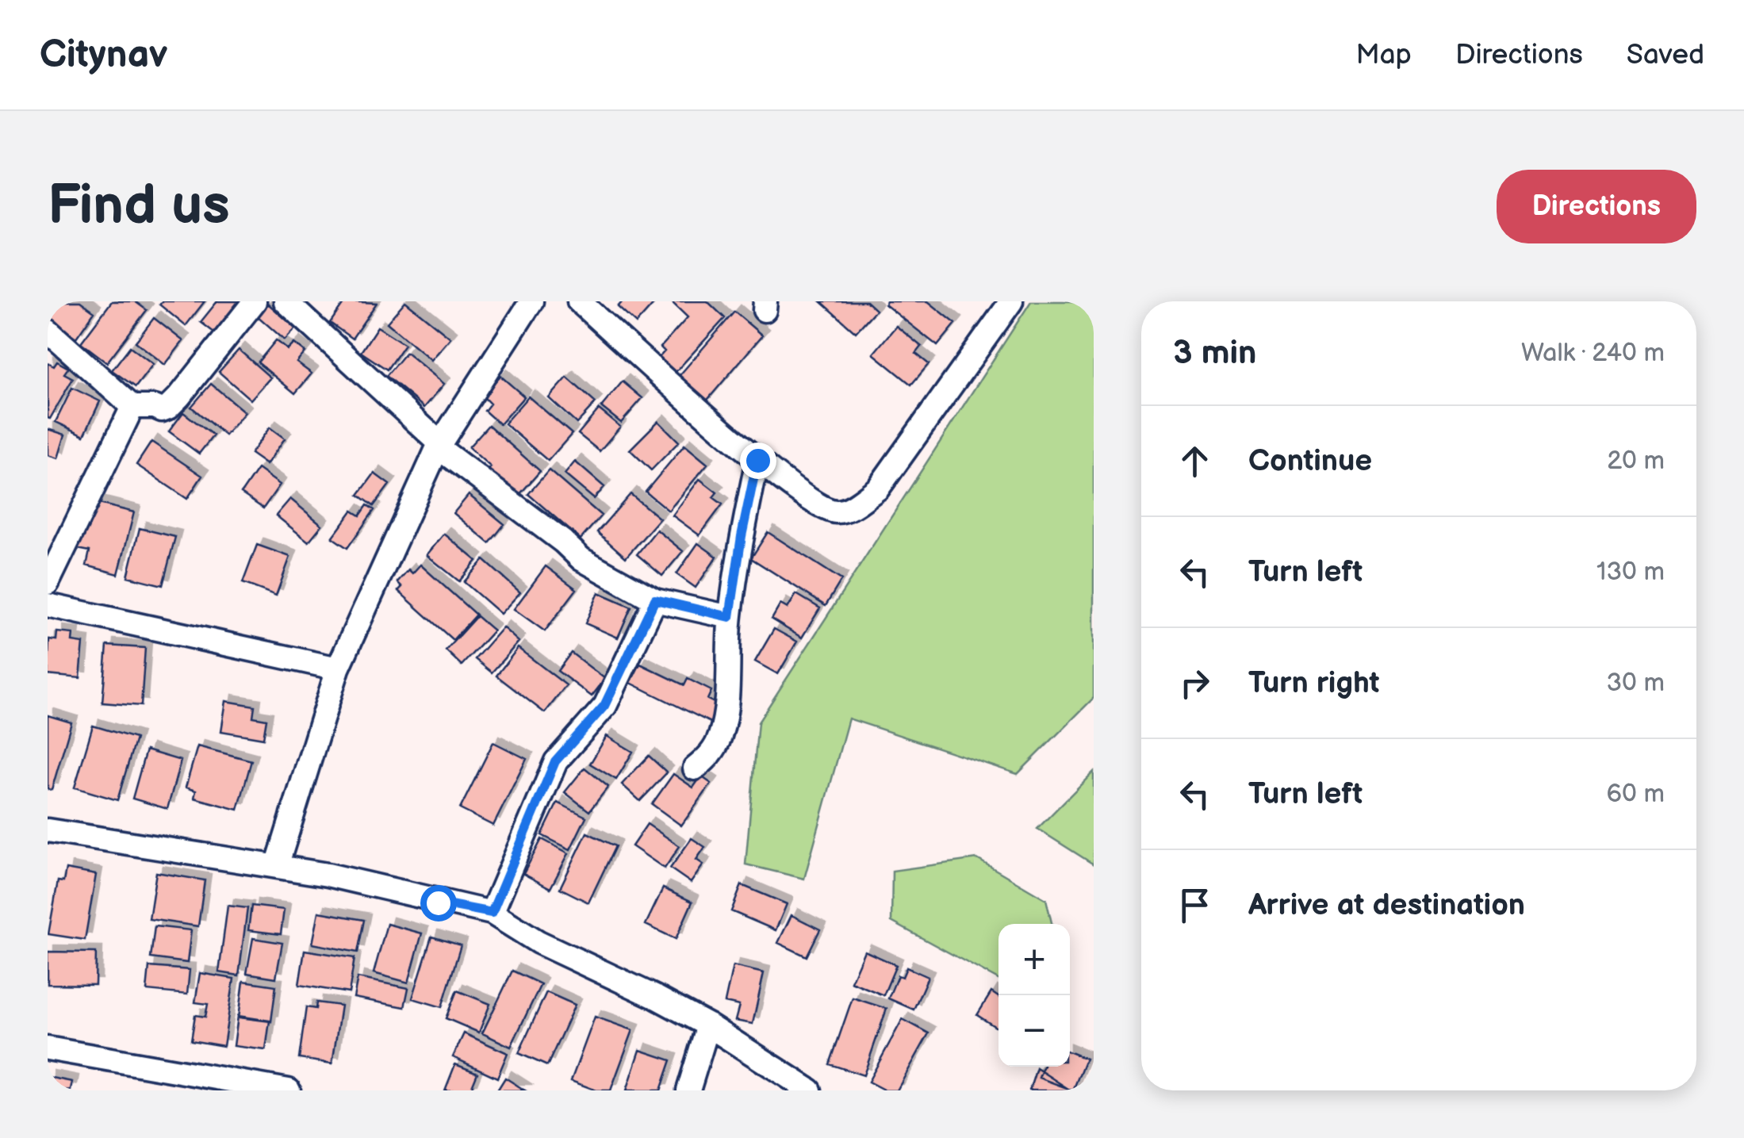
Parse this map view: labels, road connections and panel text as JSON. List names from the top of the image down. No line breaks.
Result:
{"page":{"header":"Citynav","nav":["Map","Directions","Saved"],"buttons":"Directions","title":"Find us","heading":["3 min","Walk · 240 m"],"list":[["Continue","20 m"],["Turn left","130 m"],["Turn right","30 m"],["Turn left","60 m"],"Arrive at destination"],"map_buttons":["+","−"]}}
